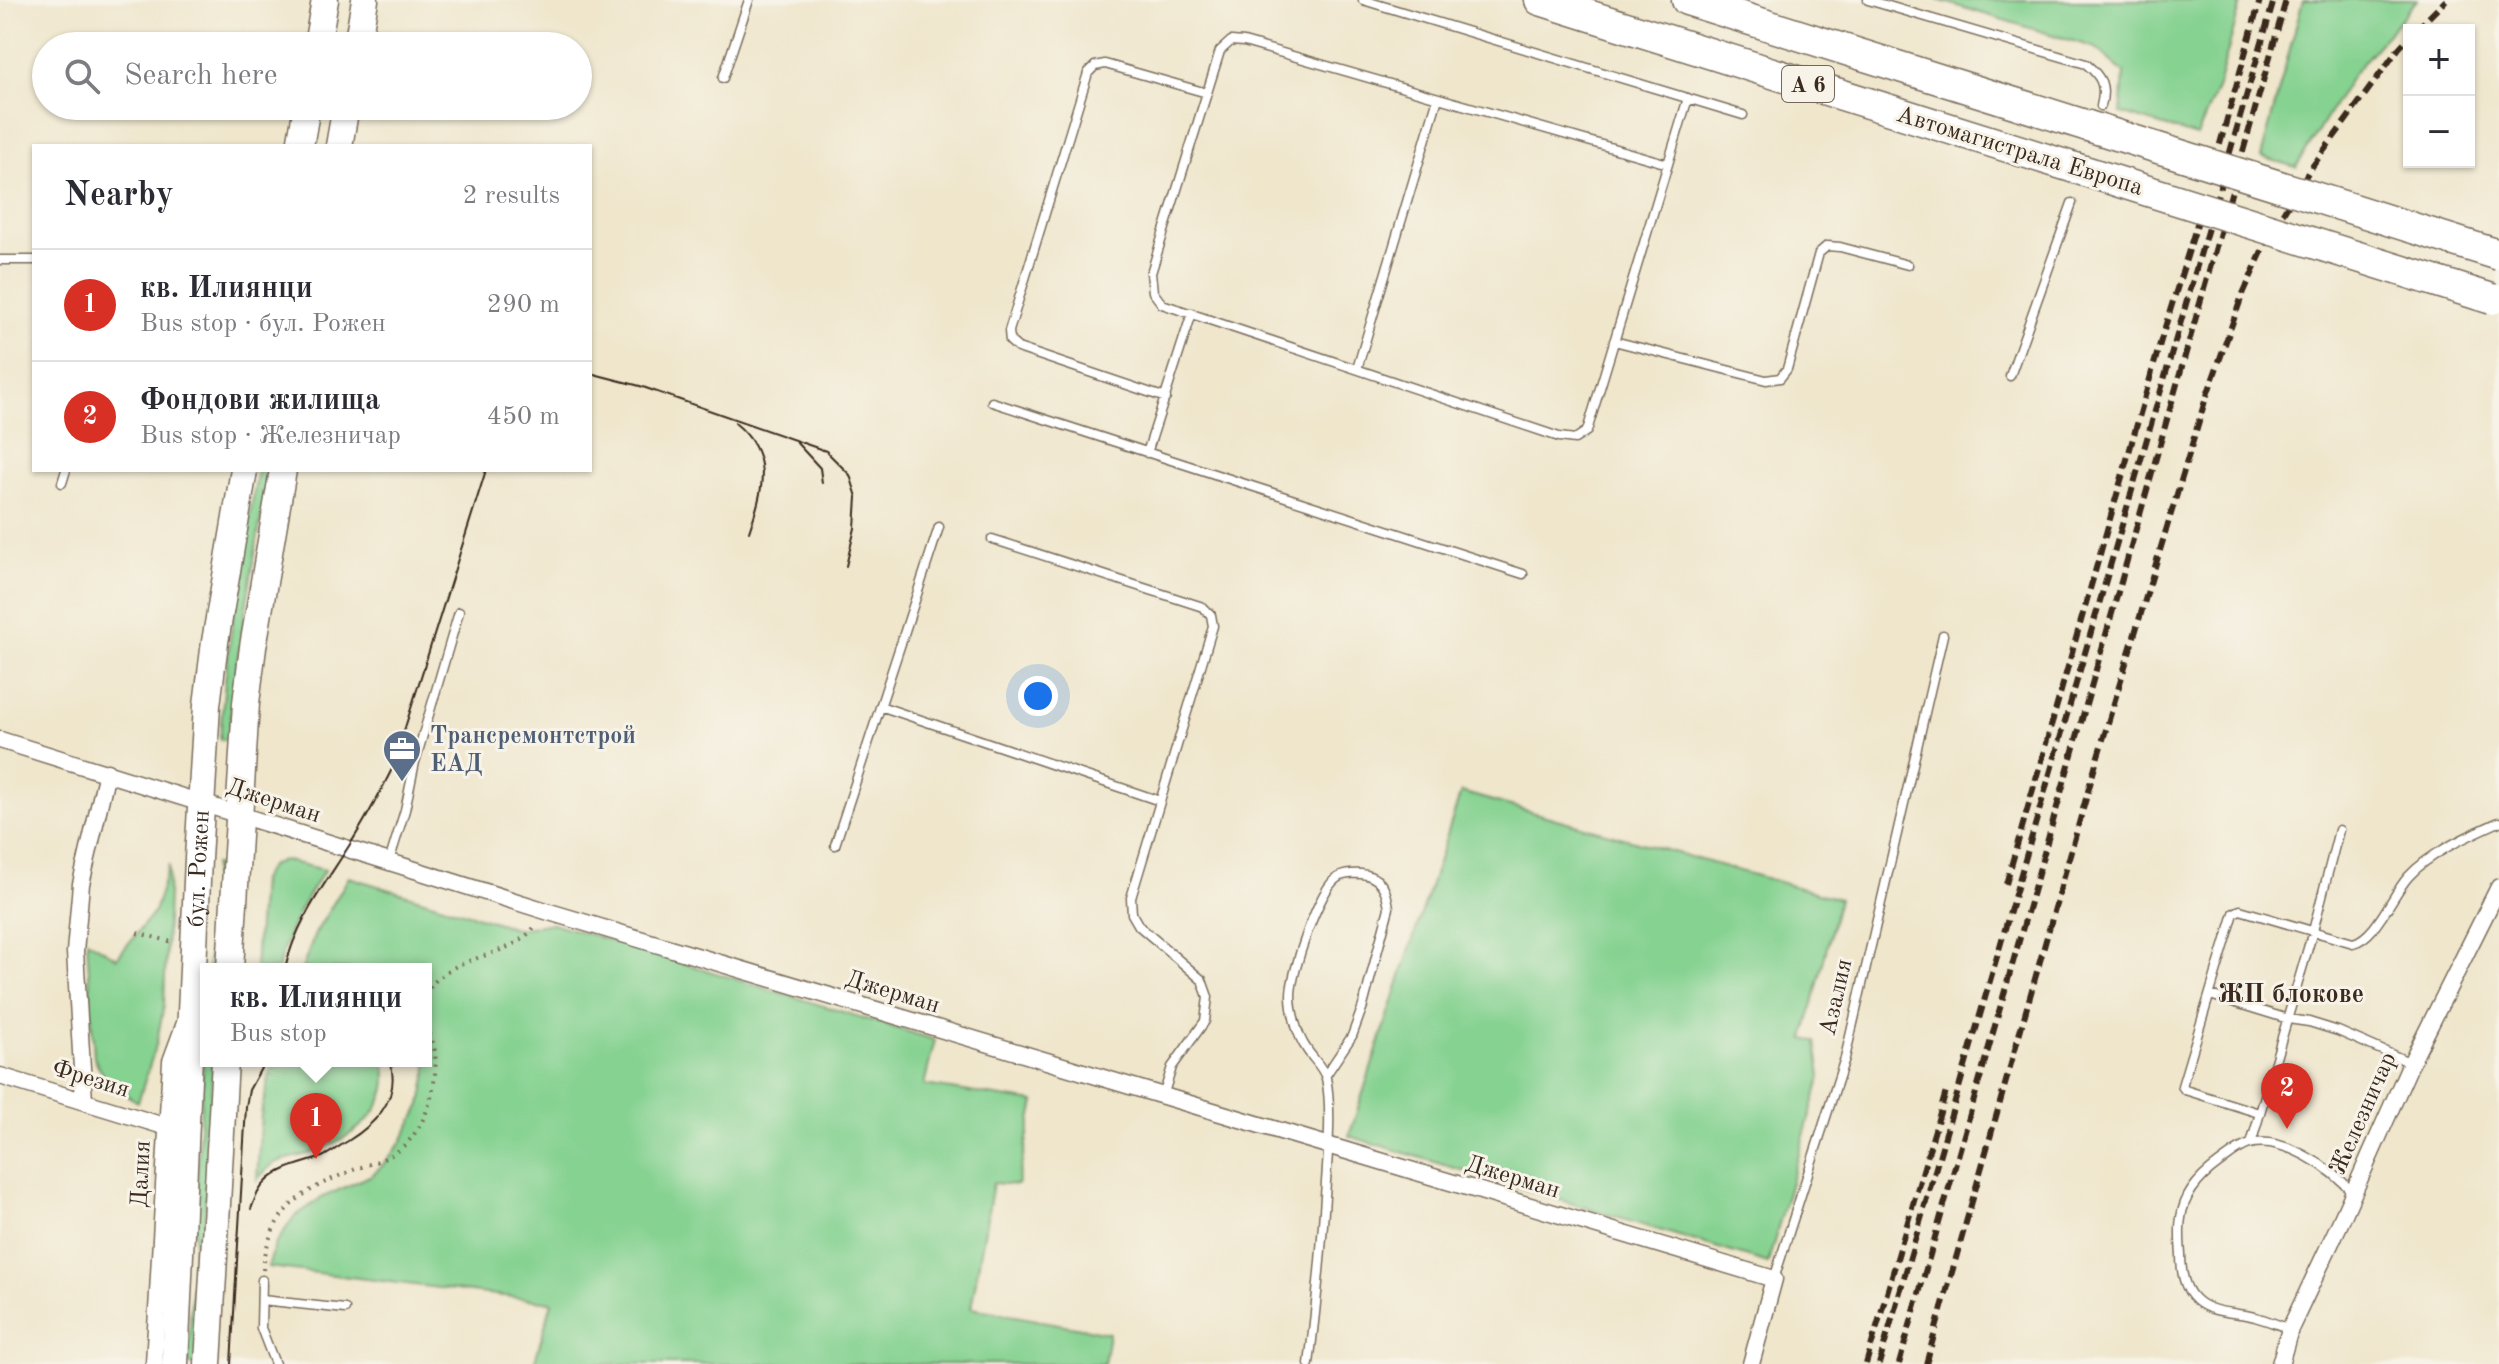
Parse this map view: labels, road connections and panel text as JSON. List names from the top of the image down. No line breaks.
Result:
{"streets":{"highway":["A 6","Автомагистрала Европа"],"main road":["бул. Рожен"],"street":["Джерман","Азалия","Фрезия","Железничар","Далия"]},"crossings":[["Джерман","бул. Рожен"],["Джерман","Азалия"],["бул. Рожен","Далия"],["Фрезия","Далия"]],"districts":["ЖП блокове"],"places":{"office":["Трансремонтстрой ЕАД"]},"page":{"map_buttons":["+","−"],"search":"Search here","heading":["Nearby","2 results"],"list":[{"mark":"1","name":"кв. Илиянци","note":"Bus stop · бул. Рожен","value":"290 m"},{"mark":"2","name":"Фондови жилища","note":"Bus stop · Железничар","value":"450 m"}],"popup":["кв. Илиянци","Bus stop"],"pins":["2","1"]}}
